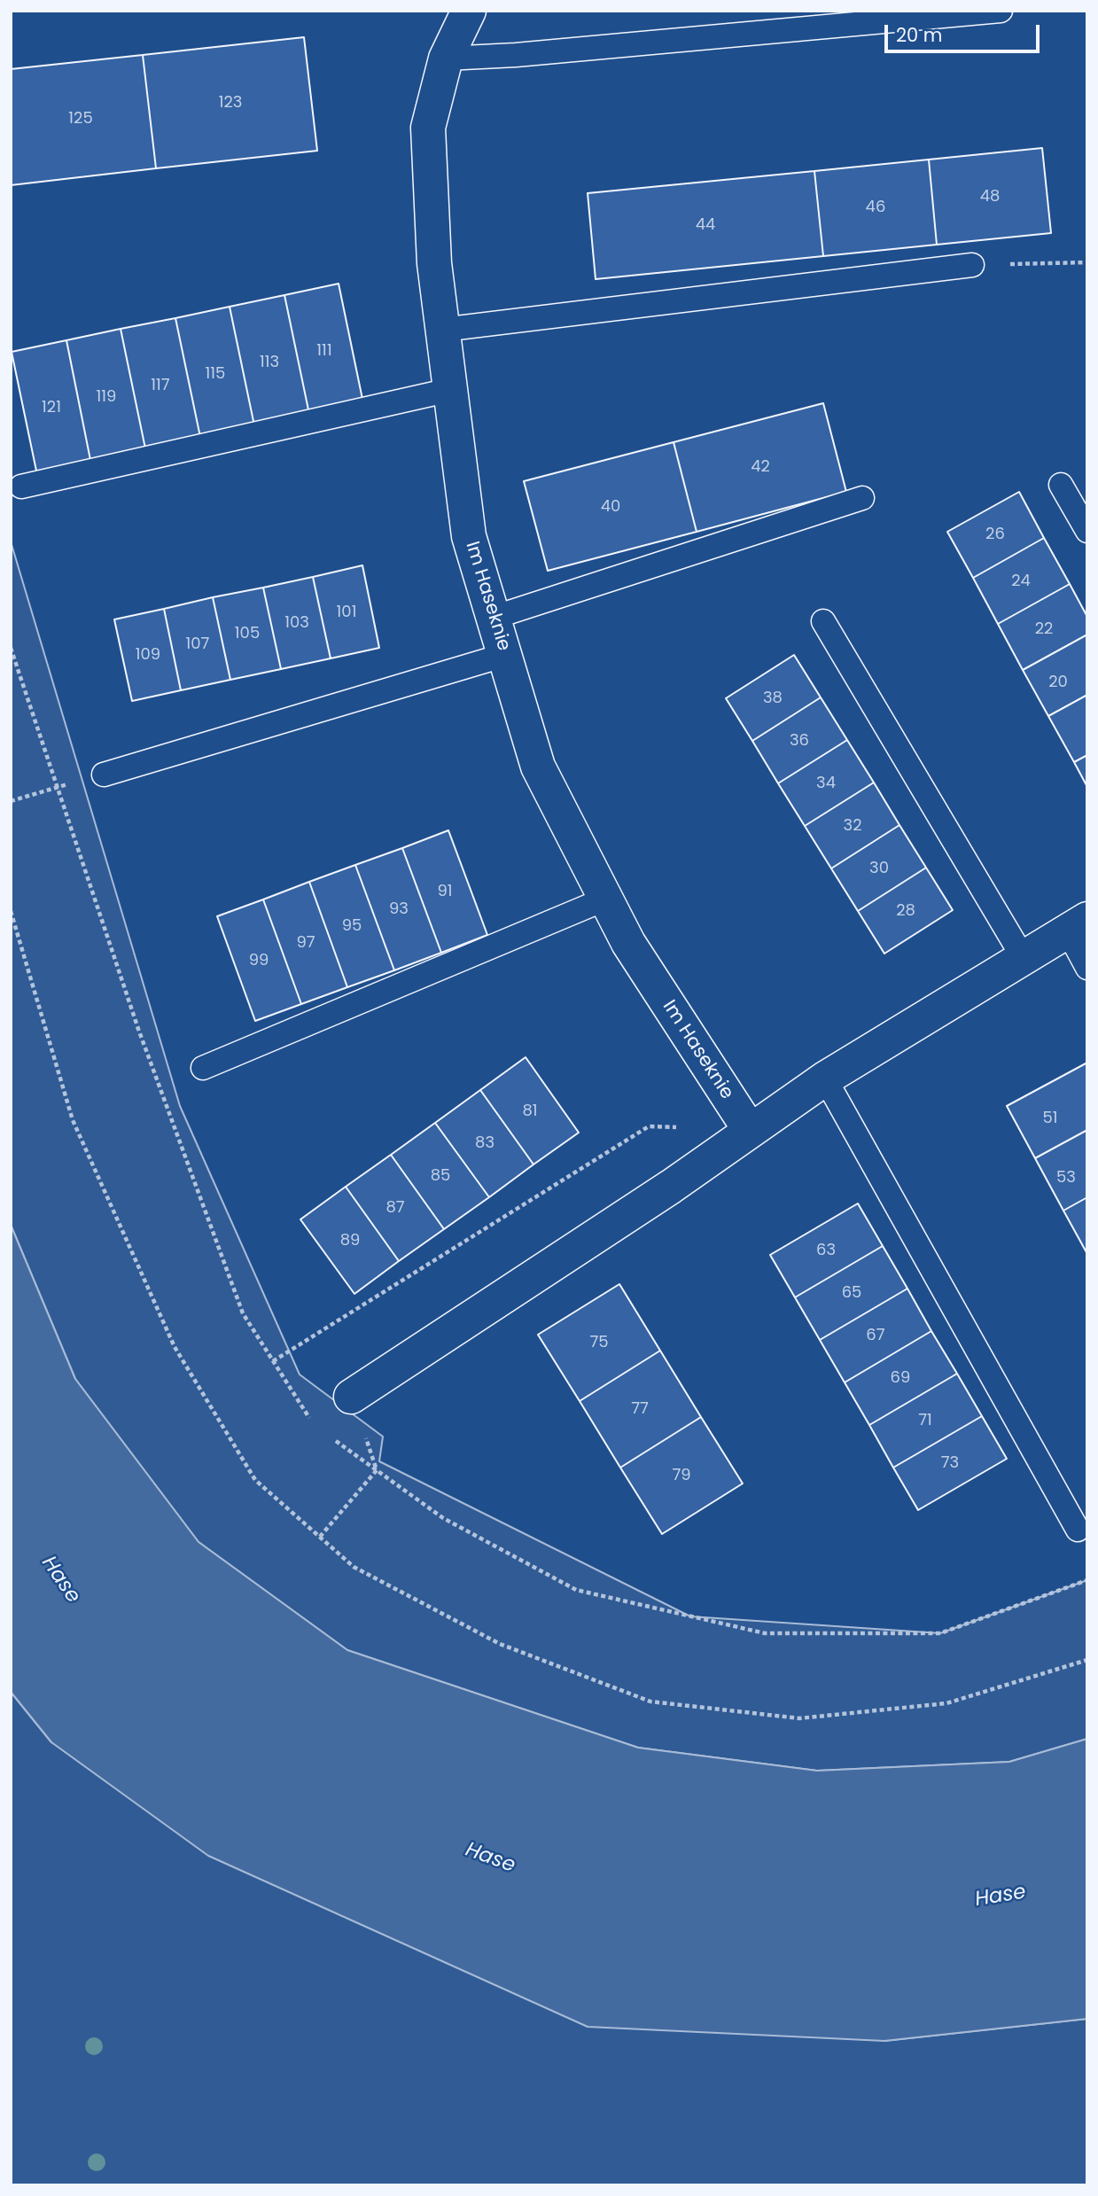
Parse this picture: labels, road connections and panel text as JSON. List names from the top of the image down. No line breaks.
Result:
{"streets":{"street":["Im Haseknie"]},"water":["Hase"],"house_numbers":["123","125","48","46","44","111","113","115","117","119","121","42","40","26","24","101","103","22","105","107","109","20","38","36","34","32","30","91","93","28","95","97","99","81","51","83","85","53","87","89","63","65","67","75","69","77","71","73","79"],"scale_bar":"20 m"}
